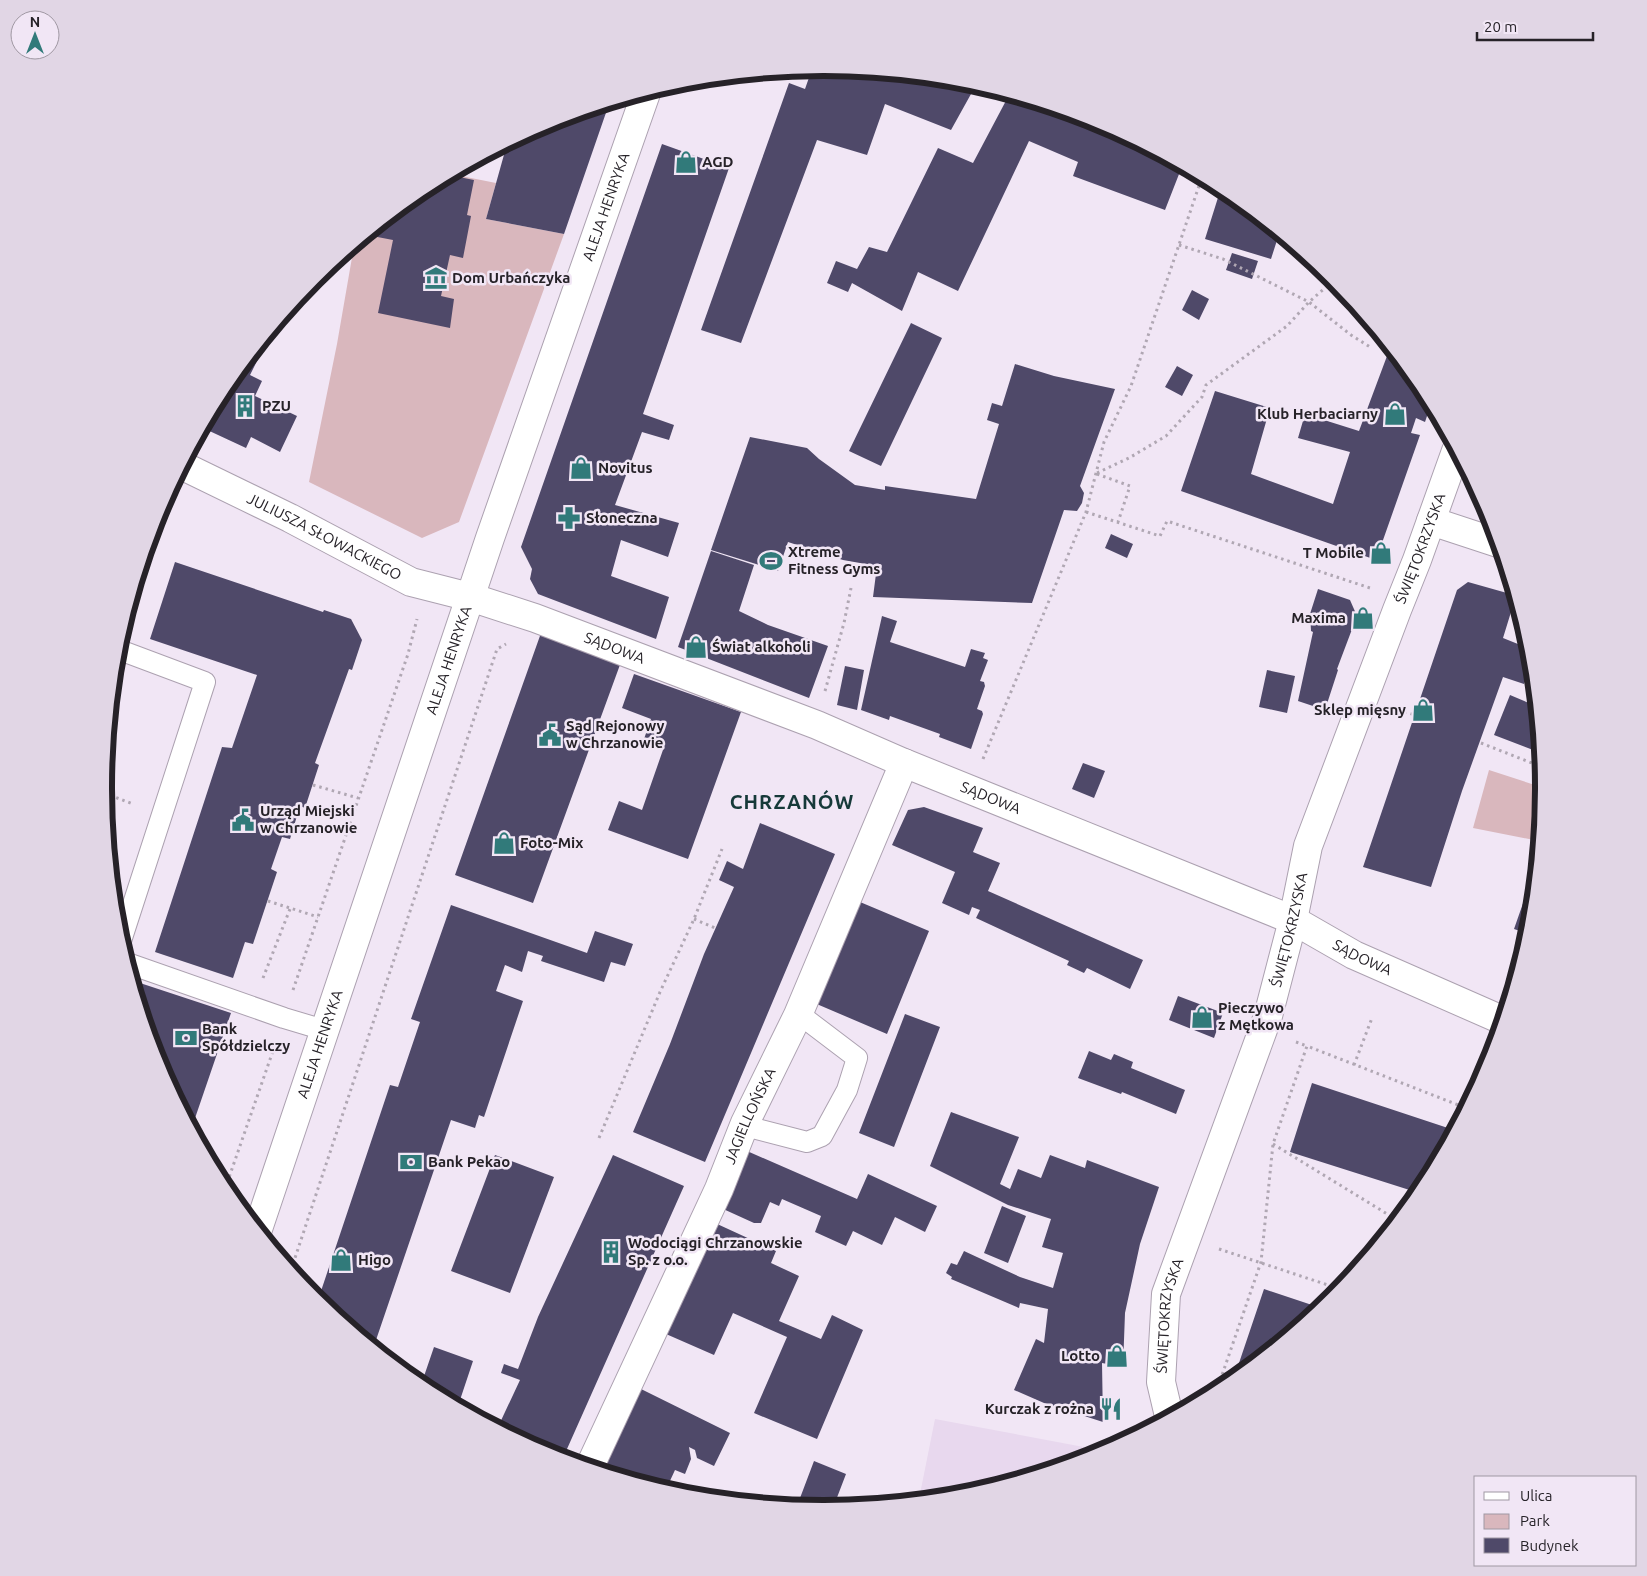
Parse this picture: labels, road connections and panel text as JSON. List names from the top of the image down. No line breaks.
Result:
{"streets":{"street":["ALEJA HENRYKA","JULIUSZA SŁOWACKIEGO","ŚWIĘTOKRZYSKA","SĄDOWA","JAGIELLOŃSKA"]},"crossings":[["ALEJA HENRYKA","JULIUSZA SŁOWACKIEGO"],["ALEJA HENRYKA","SĄDOWA"],["JULIUSZA SŁOWACKIEGO","SĄDOWA"],["ŚWIĘTOKRZYSKA","SĄDOWA"],["SĄDOWA","JAGIELLOŃSKA"]],"districts":["CHRZANÓW"],"places":{"shop":["AGD","Klub Herbaciarny","Novitus","T Mobile","Maxima","Świat alkoholi","Sklep mięsny","Foto-Mix","Pieczywo z Mętkowa","Higo","Lotto"],"museum":["Dom Urbańczyka"],"building":["PZU","Wodociągi Chrzanowskie Sp. z o.o."],"pharmacy":["Słoneczna"],"sports":["Xtreme Fitness Gyms"],"public building":["Sąd Rejonowy w Chrzanowie","Urząd Miejski w Chrzanowie"],"bank":["Bank Spółdzielczy","Bank Pekao"],"restaurant":["Kurczak z rożna"]},"legend":["Ulica","Park","Budynek"],"scale_bar":"20 m","north":"top"}
